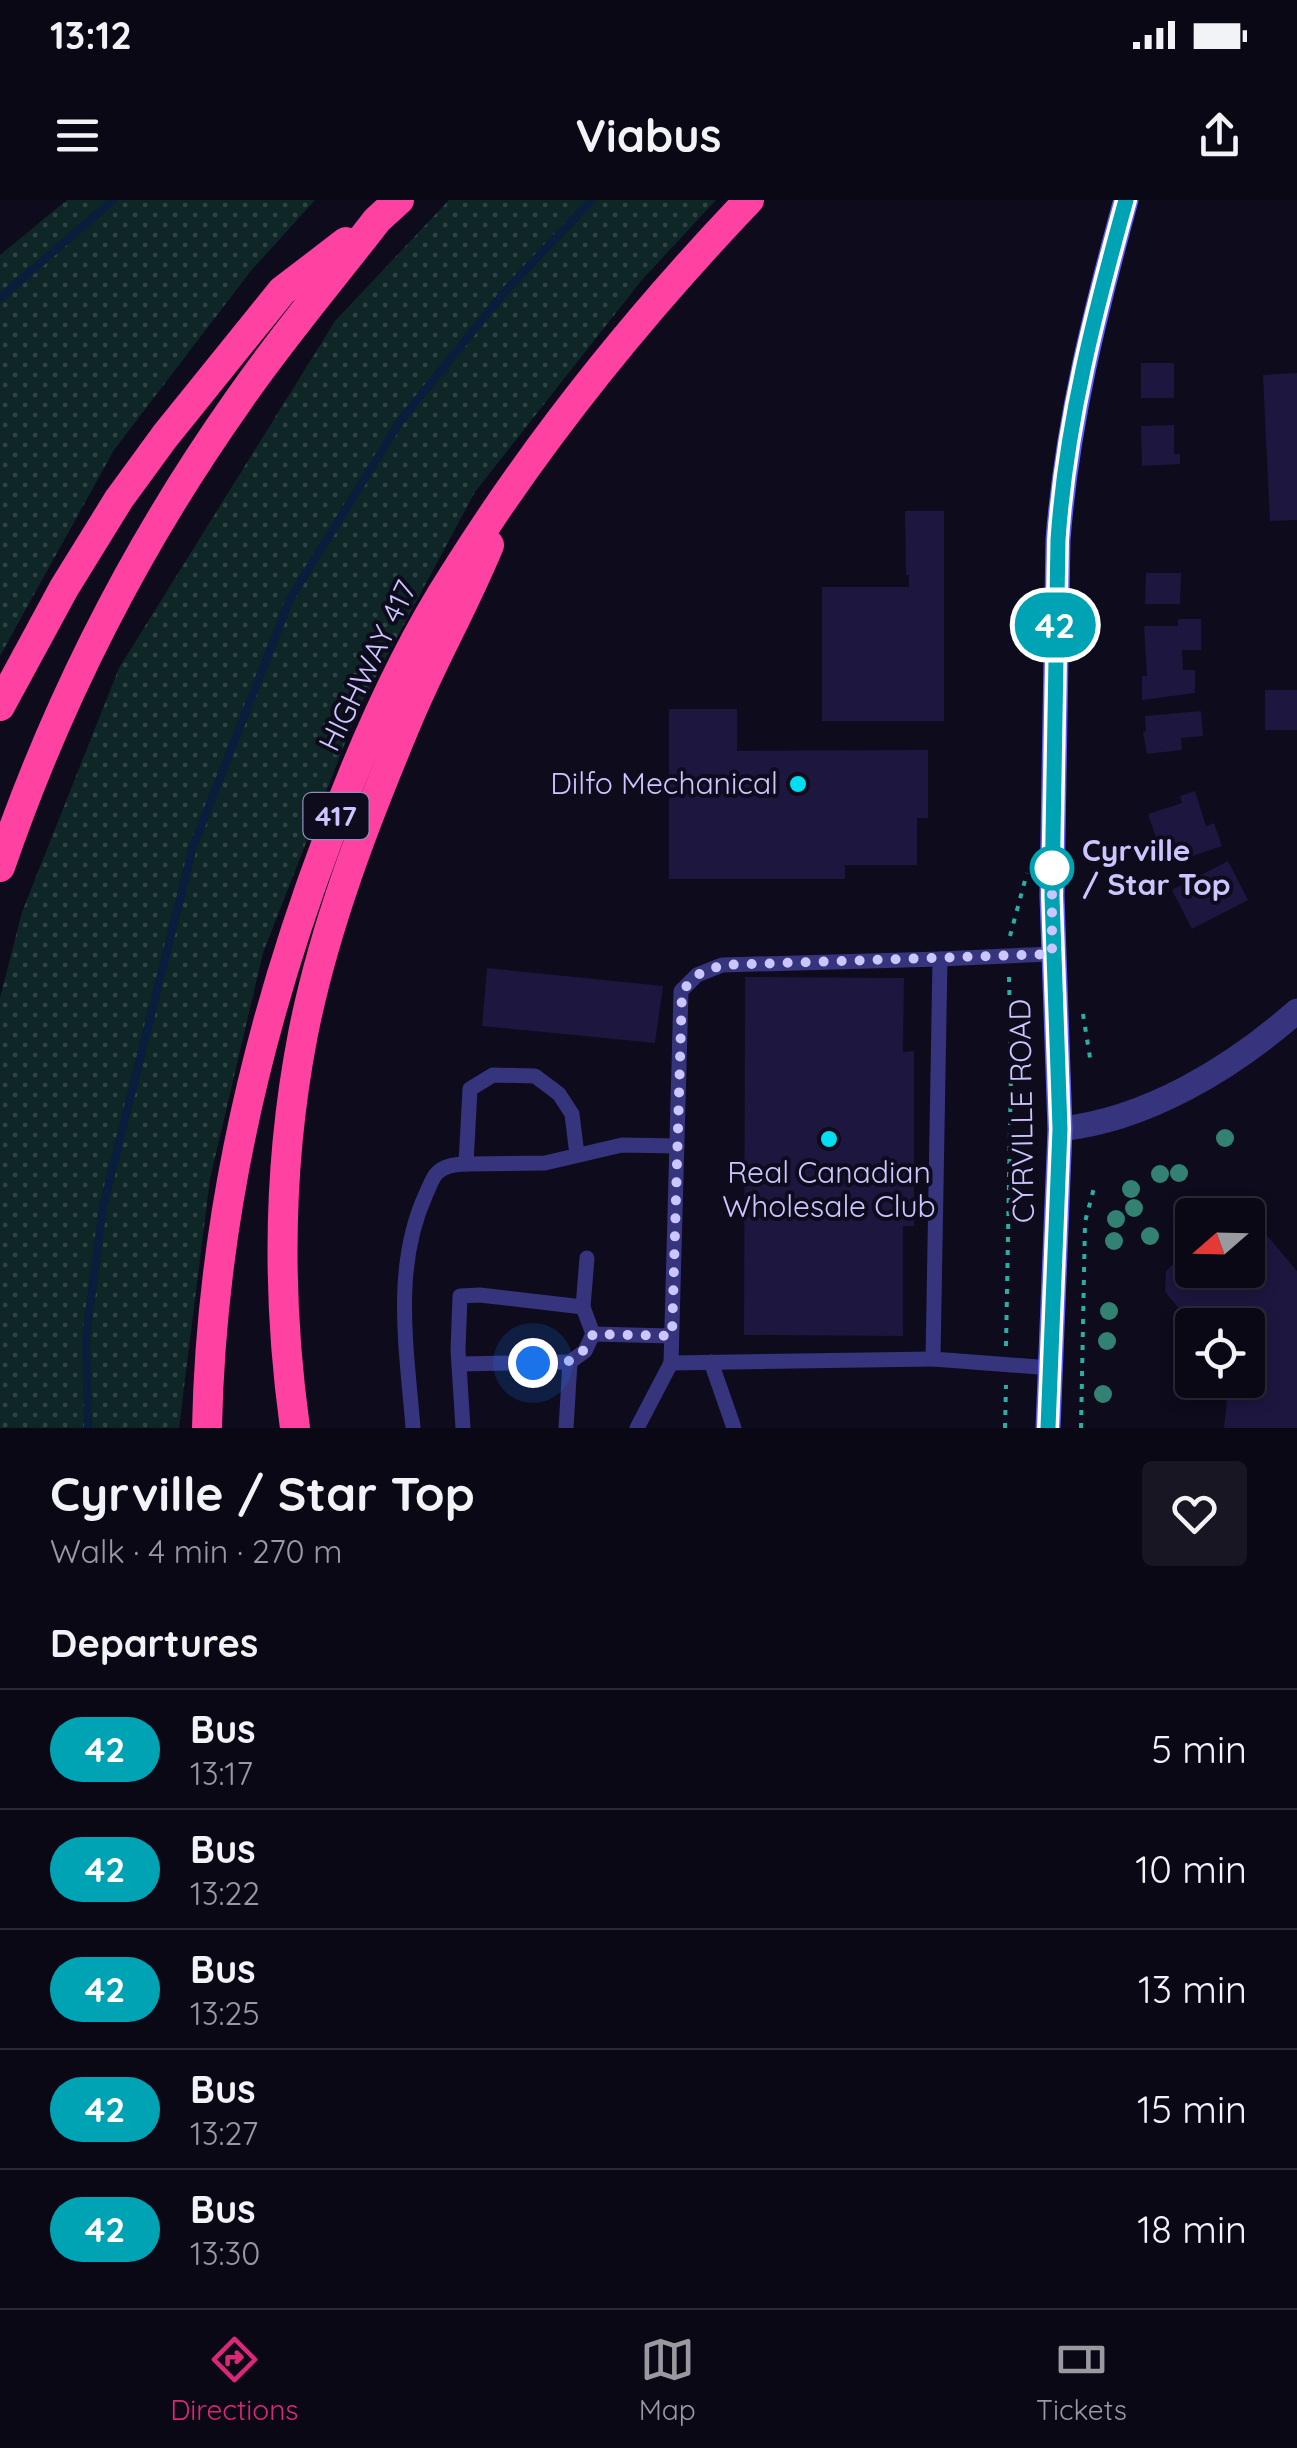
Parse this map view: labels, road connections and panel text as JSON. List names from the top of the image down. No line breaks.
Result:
{"streets":{"highway":["HIGHWAY 417","417"],"main road":["CYRVILLE ROAD"]},"places":["Dilfo Mechanical","Cyrville / Star Top","Real Canadian Wholesale Club"],"lines":["bus line 42"],"north":"left","page":{"status":"13:12","header":"Viabus","on_map":"42","heading":[["Cyrville / Star Top","Walk · 4 min · 270 m"],"Departures"],"list":[{"mark":"42","name":"Bus","note":"13:17","value":"5 min"},{"mark":"42","name":"Bus","note":"13:22","value":"10 min"},{"mark":"42","name":"Bus","note":"13:25","value":"13 min"},{"mark":"42","name":"Bus","note":"13:27","value":"15 min"},{"mark":"42","name":"Bus","note":"13:30","value":"18 min"}],"tabs":["Directions","Map","Tickets"]}}
